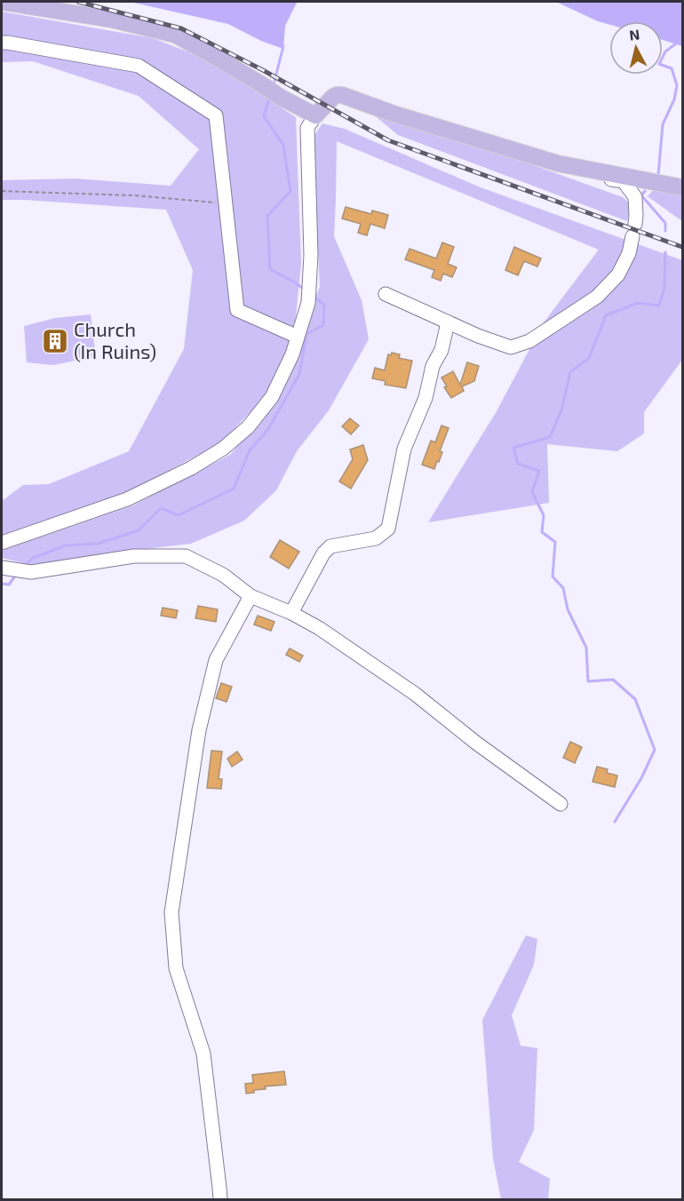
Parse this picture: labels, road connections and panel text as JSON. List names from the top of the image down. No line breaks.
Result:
{"places":{"building":["Church (In Ruins)"]},"north":"top"}
